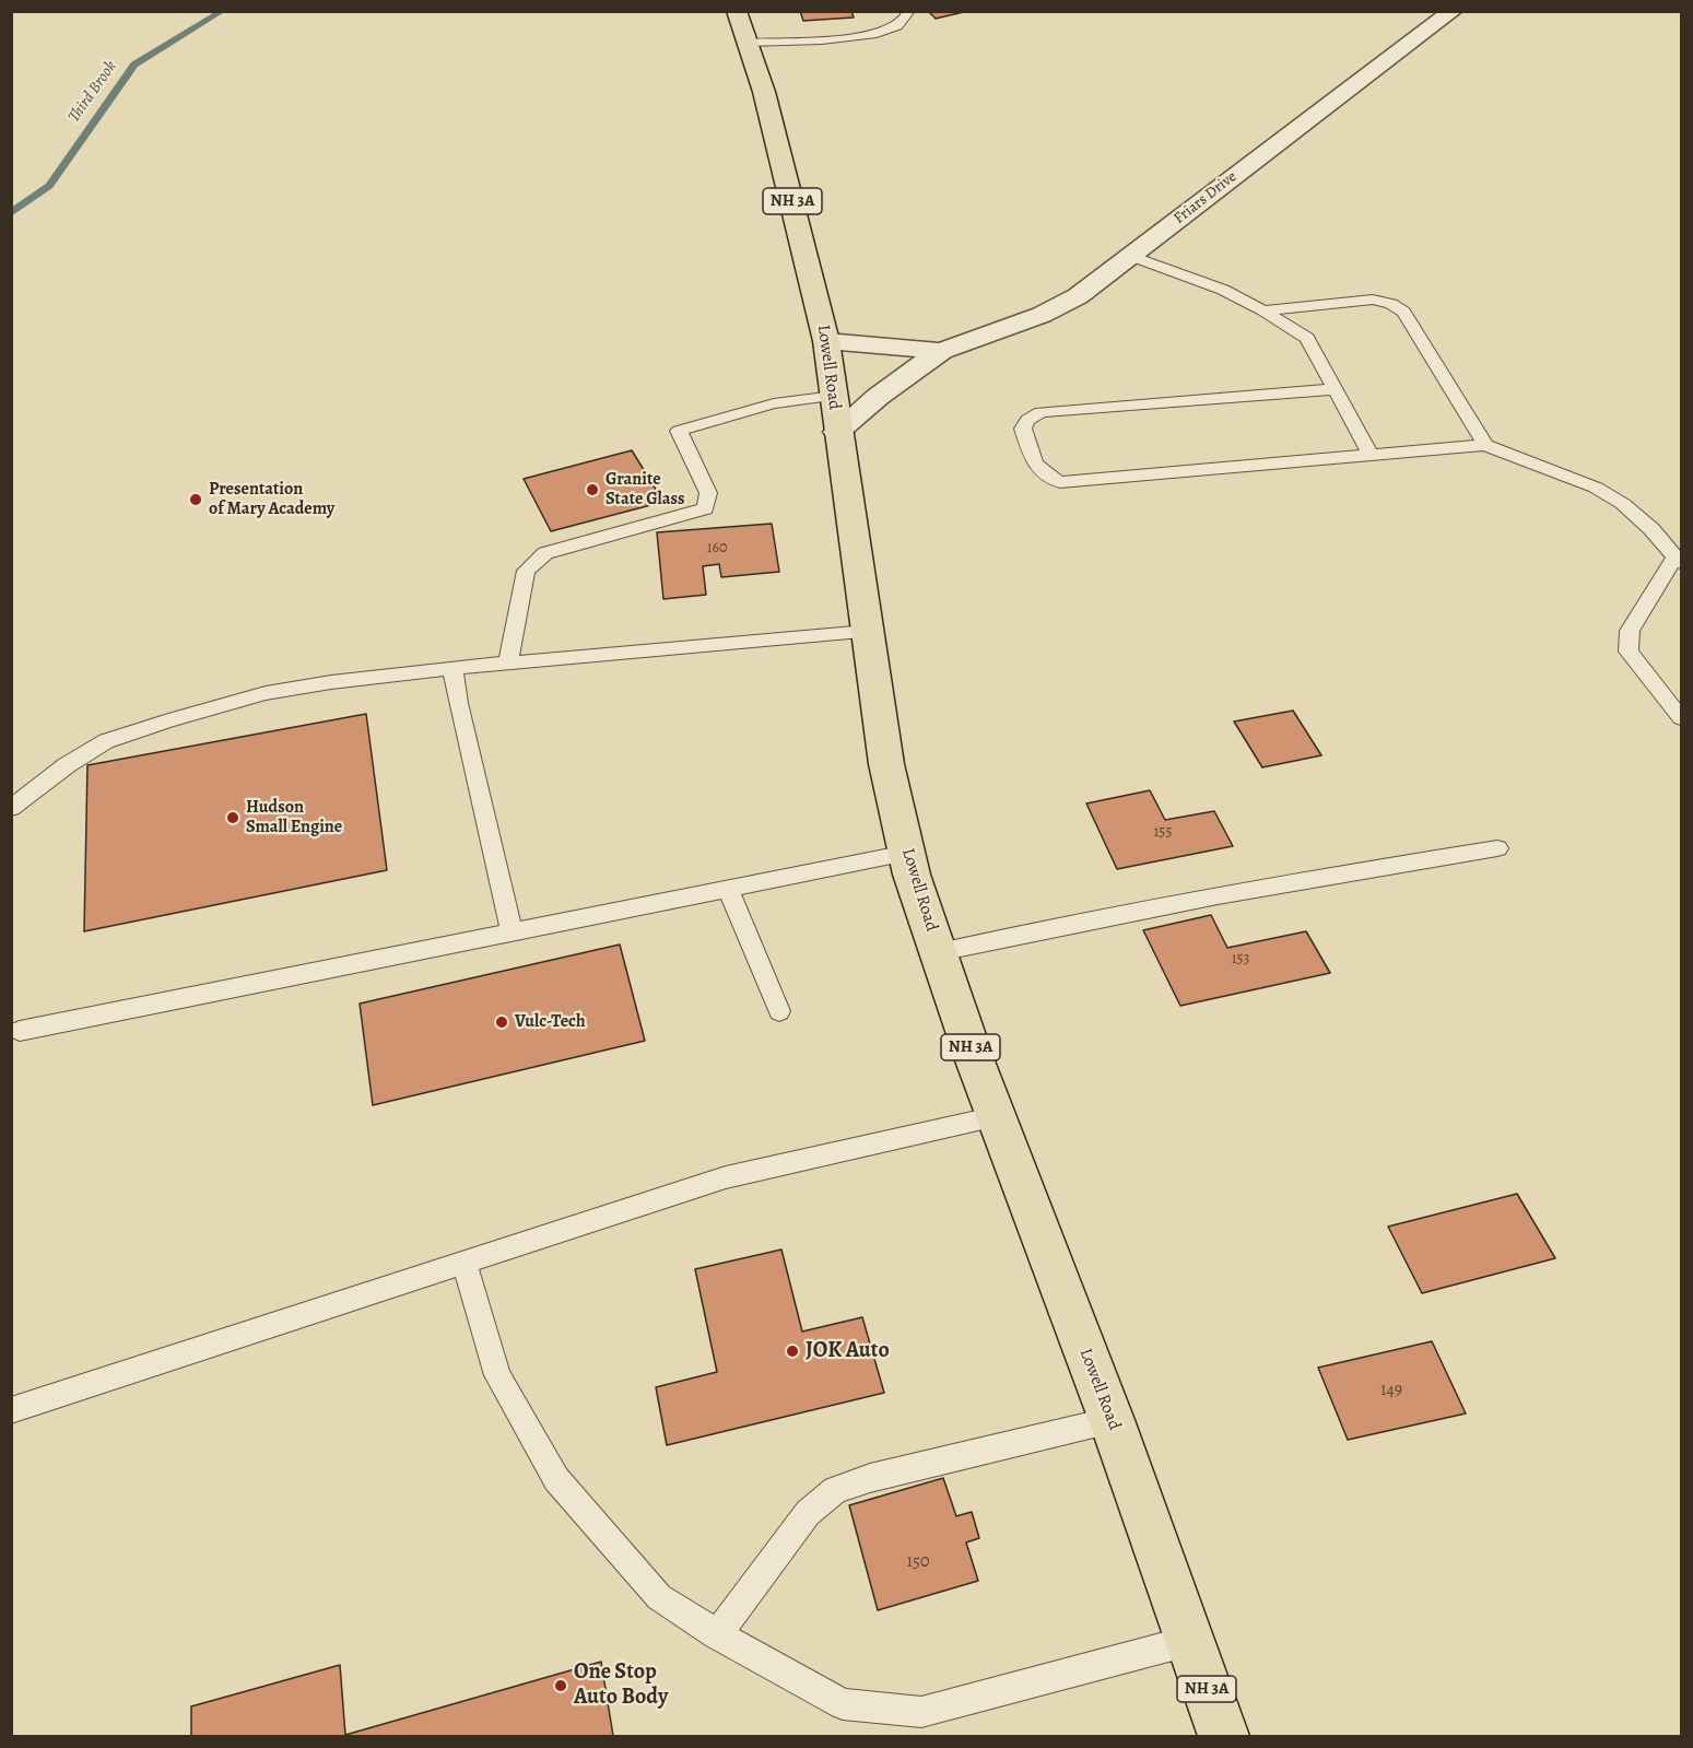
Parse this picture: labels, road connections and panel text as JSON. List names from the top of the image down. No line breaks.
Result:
{"streets":{"main road":["NH 3A","Lowell Road"],"street":["Friars Drive"]},"crossings":[["Friars Drive","Lowell Road"]],"water":["Third Brook"],"places":["Granite State Glass","Presentation of Mary Academy","Hudson Small Engine","Vulc-Tech","JOK Auto","One Stop Auto Body"],"house_numbers":["160","155","153","149","150"]}
